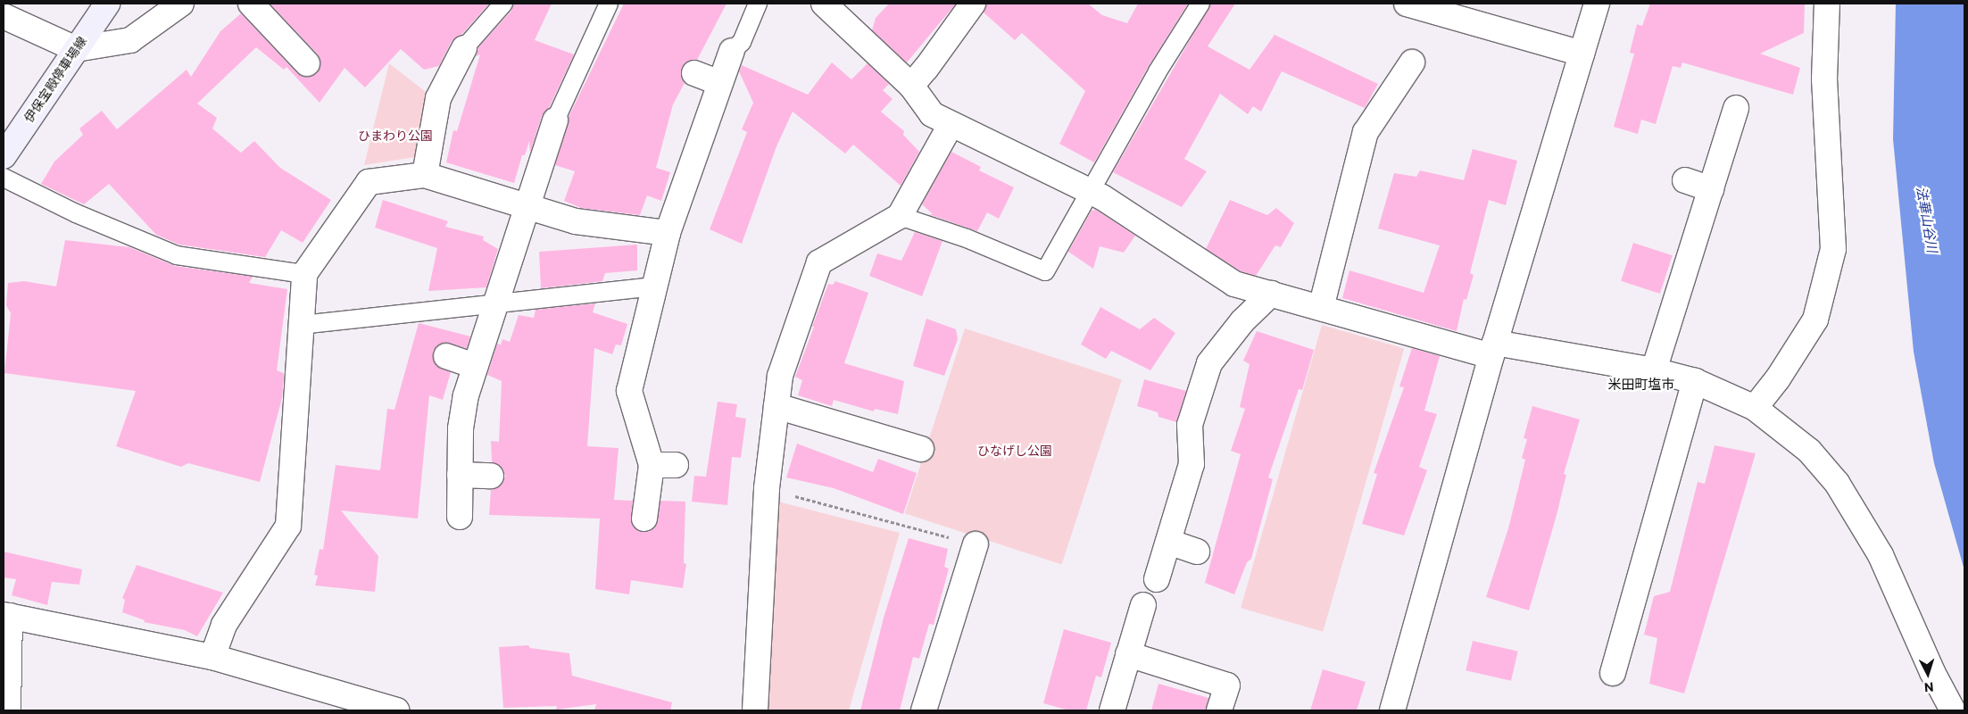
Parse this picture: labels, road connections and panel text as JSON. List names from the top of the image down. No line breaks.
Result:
{"streets":{"main road":["伊保宝殿停車場線"]},"districts":["米田町塩市"],"water":["法華山谷川"],"parks":["ひまわり公園","ひなげし公園"],"north":"bottom"}
